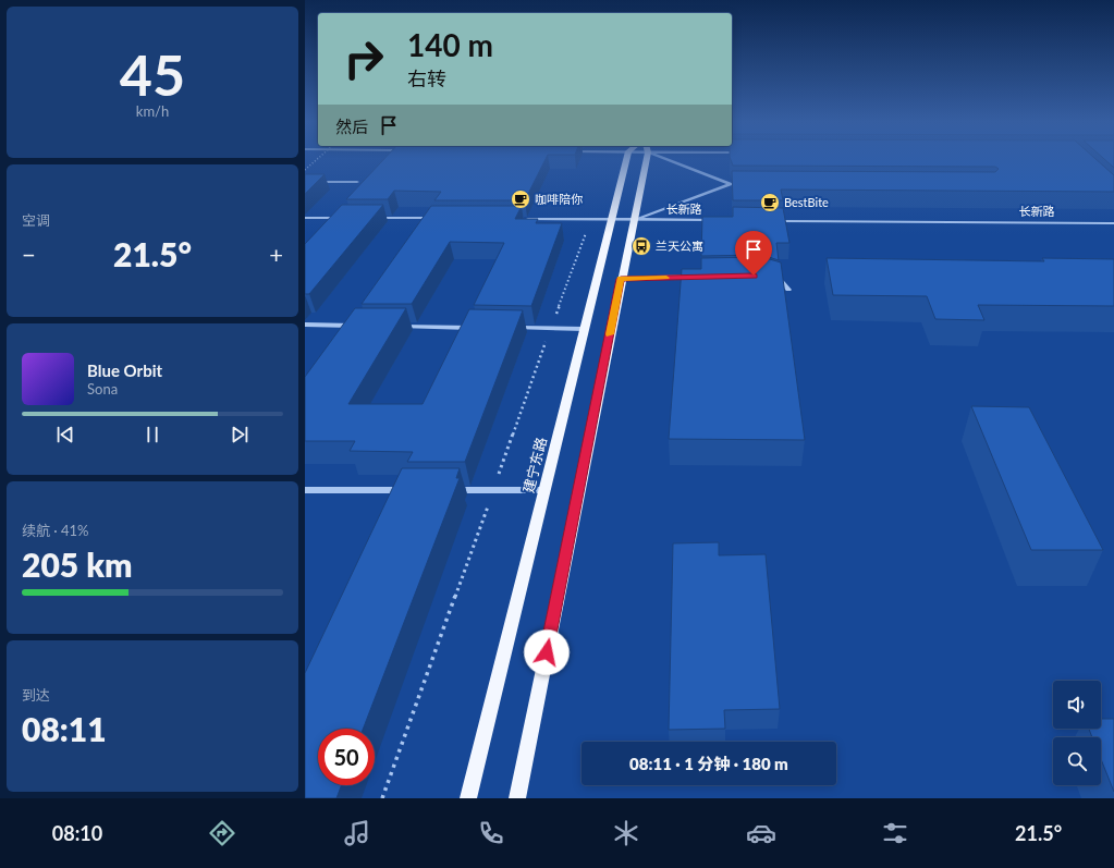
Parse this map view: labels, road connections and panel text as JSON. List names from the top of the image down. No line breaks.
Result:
{"streets":{"main road":["建宁东路"],"street":["长新路"]},"crossings":[["长新路","建宁东路"]],"places":{"cafe":["咖啡陪你","BestBite"],"bus stop":["兰天公寓"]},"page":{"tile":[["45","km/h"],"空调",["续航 · 41%","205 km"],["到达","08:11"]],"turn":["140 m","右转"],"then":"然后","heat":["−","21.5°","+"],"song":["Blue Orbit","Sona"],"limit":"50","trip":"08:11 · 1 分钟 · 180 m","tabs":["08:10","21.5°"]}}
